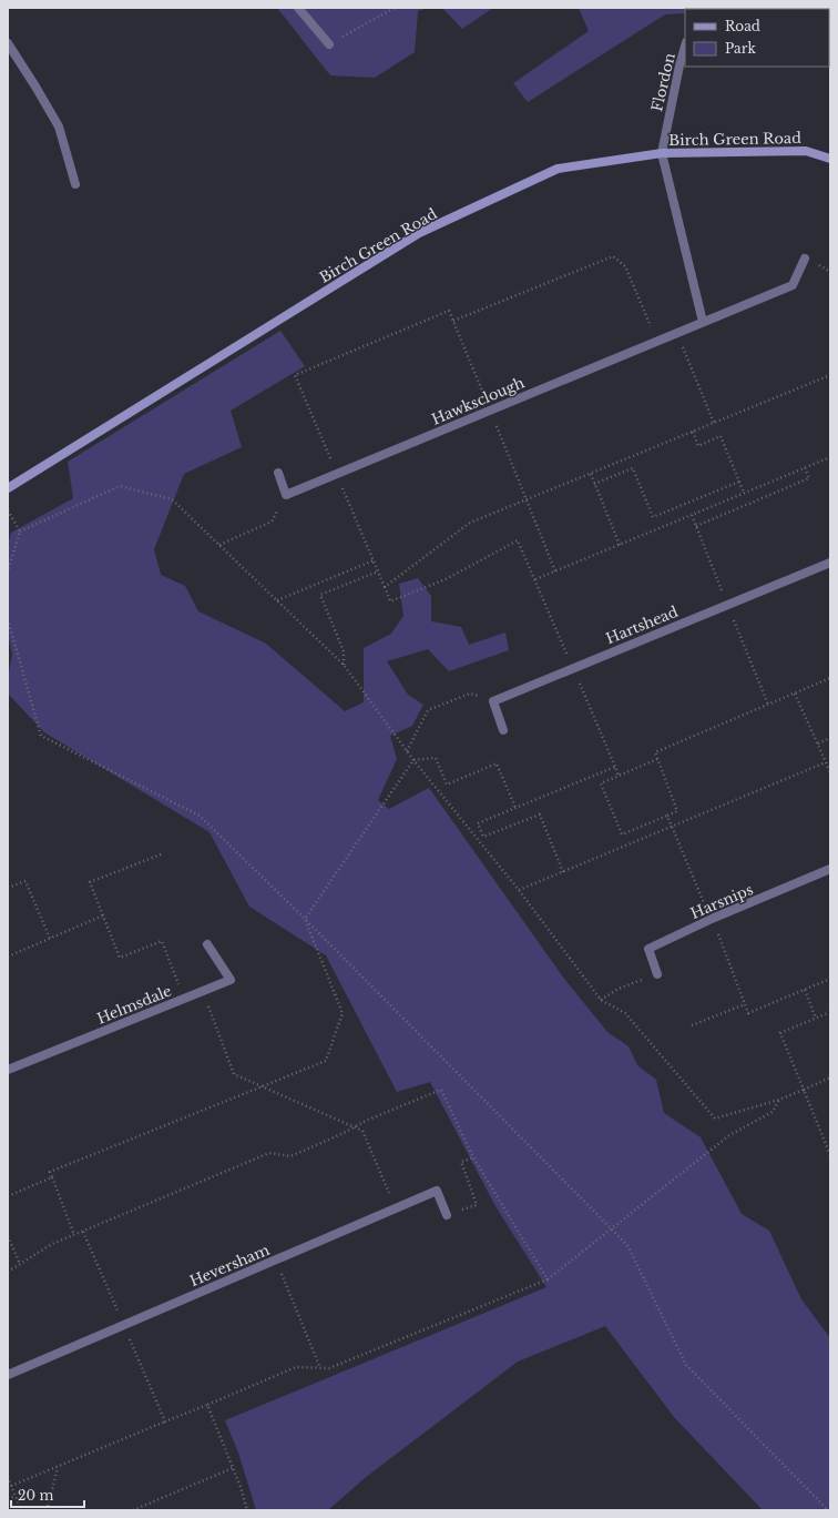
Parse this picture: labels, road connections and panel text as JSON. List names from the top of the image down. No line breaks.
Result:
{"streets":{"street":["Flordon","Birch Green Road","Hawksclough","Hartshead","Harsnips","Helmsdale","Heversham"]},"crossings":[["Flordon","Birch Green Road"]],"legend":["Road","Park"],"scale_bar":"20 m"}
